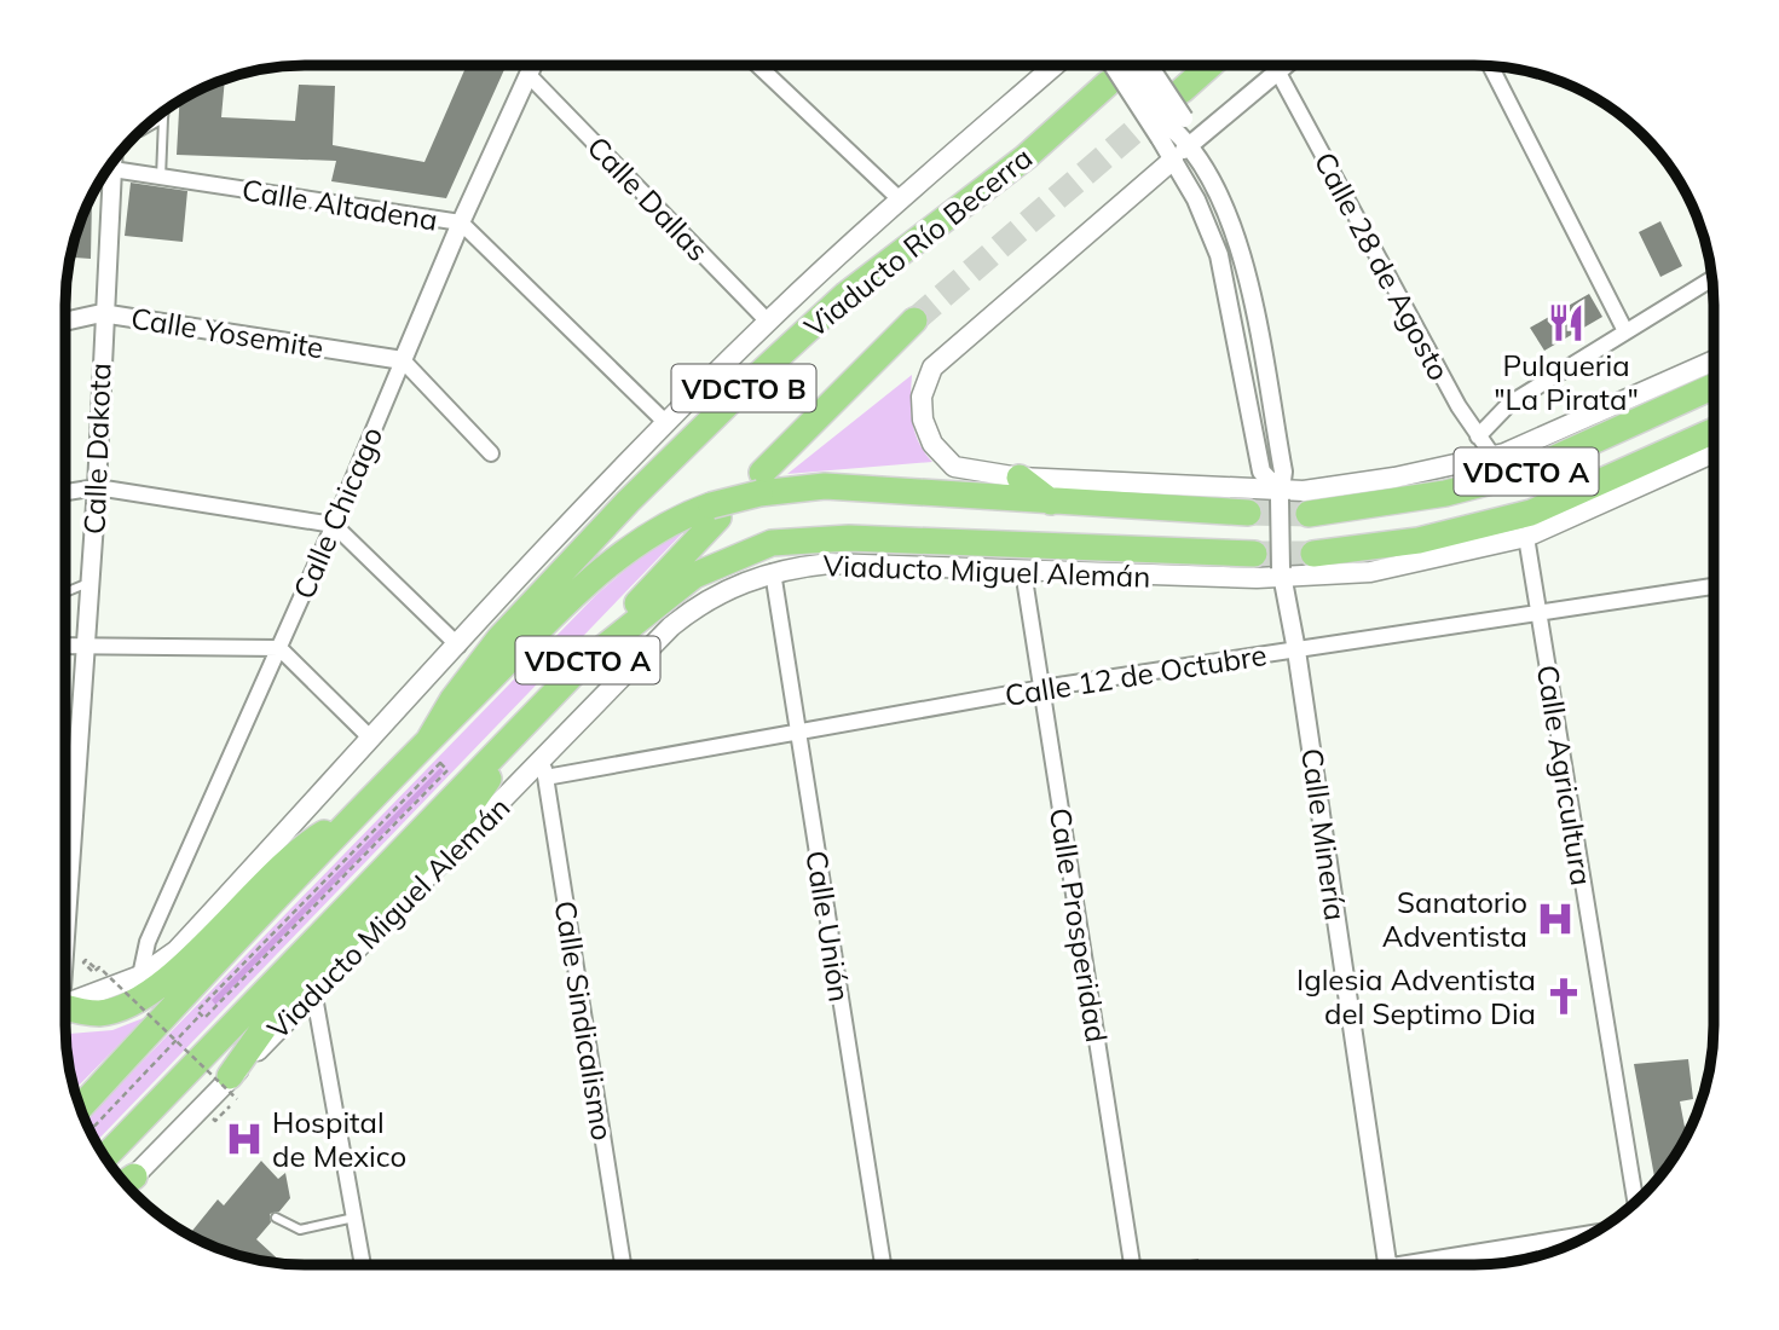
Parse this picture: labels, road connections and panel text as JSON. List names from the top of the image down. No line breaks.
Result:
{"streets":{"highway":["Viaducto Río Becerra","VDCTO B","VDCTO A","Viaducto Miguel Alemán"],"street":["Calle Dallas","Calle Altadena","Calle 28 de Agosto","Calle Yosemite","Calle Dakota","Calle Chicago","Calle 12 de Octubre","Calle Agricultura","Calle Minería","Calle Prosperidad","Calle Unión","Calle Sindicalismo"]},"crossings":[["Calle Dallas","Calle Chicago"],["Calle Altadena","Calle Dakota"],["Calle Altadena","Calle Chicago"],["Viaducto Río Becerra","VDCTO A"],["Calle Yosemite","Calle Dakota"],["Calle Yosemite","Calle Chicago"],["Viaducto Miguel Alemán","Calle 12 de Octubre"],["Viaducto Miguel Alemán","Calle Agricultura"],["Viaducto Miguel Alemán","Calle Minería"],["Viaducto Miguel Alemán","Calle Prosperidad"],["Viaducto Miguel Alemán","Calle Unión"],["Viaducto Miguel Alemán","Calle Sindicalismo"],["Calle 12 de Octubre","Calle Agricultura"],["Calle 12 de Octubre","Calle Minería"],["Calle 12 de Octubre","Calle Prosperidad"],["Calle 12 de Octubre","Calle Unión"],["Calle 12 de Octubre","Calle Sindicalismo"]],"places":{"restaurant":["Pulqueria \"La Pirata\""],"hospital":["Sanatorio Adventista","Hospital de Mexico"],"church":["Iglesia Adventista del Septimo Dia"]}}
